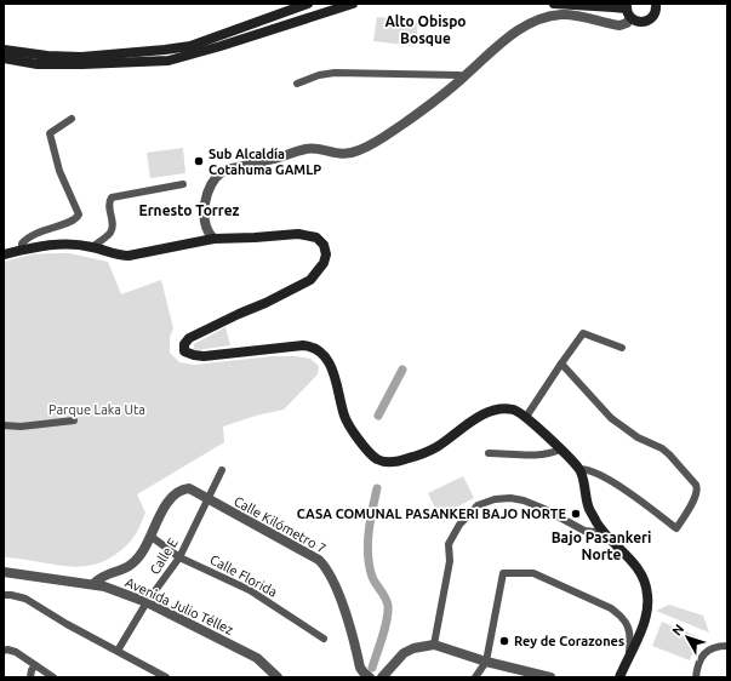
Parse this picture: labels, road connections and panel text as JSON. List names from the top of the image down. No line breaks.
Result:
{"streets":{"street":["Calle Kilómetro 7","Calle E","Calle Florida","Avenida Julio Téllez"]},"crossings":[["Calle Kilómetro 7","Calle E"],["Calle Kilómetro 7","Calle Florida"],["Calle Kilómetro 7","Avenida Julio Téllez"],["Calle E","Calle Florida"],["Calle E","Avenida Julio Téllez"]],"districts":["Alto Obispo Bosque","Ernesto Torrez","Bajo Pasankeri Norte"],"parks":["Parque Laka Uta"],"places":["Sub Alcaldía Cotahuma GAMLP","CASA COMUNAL PASANKERI BAJO NORTE","Rey de Corazones"],"north":"top left"}
